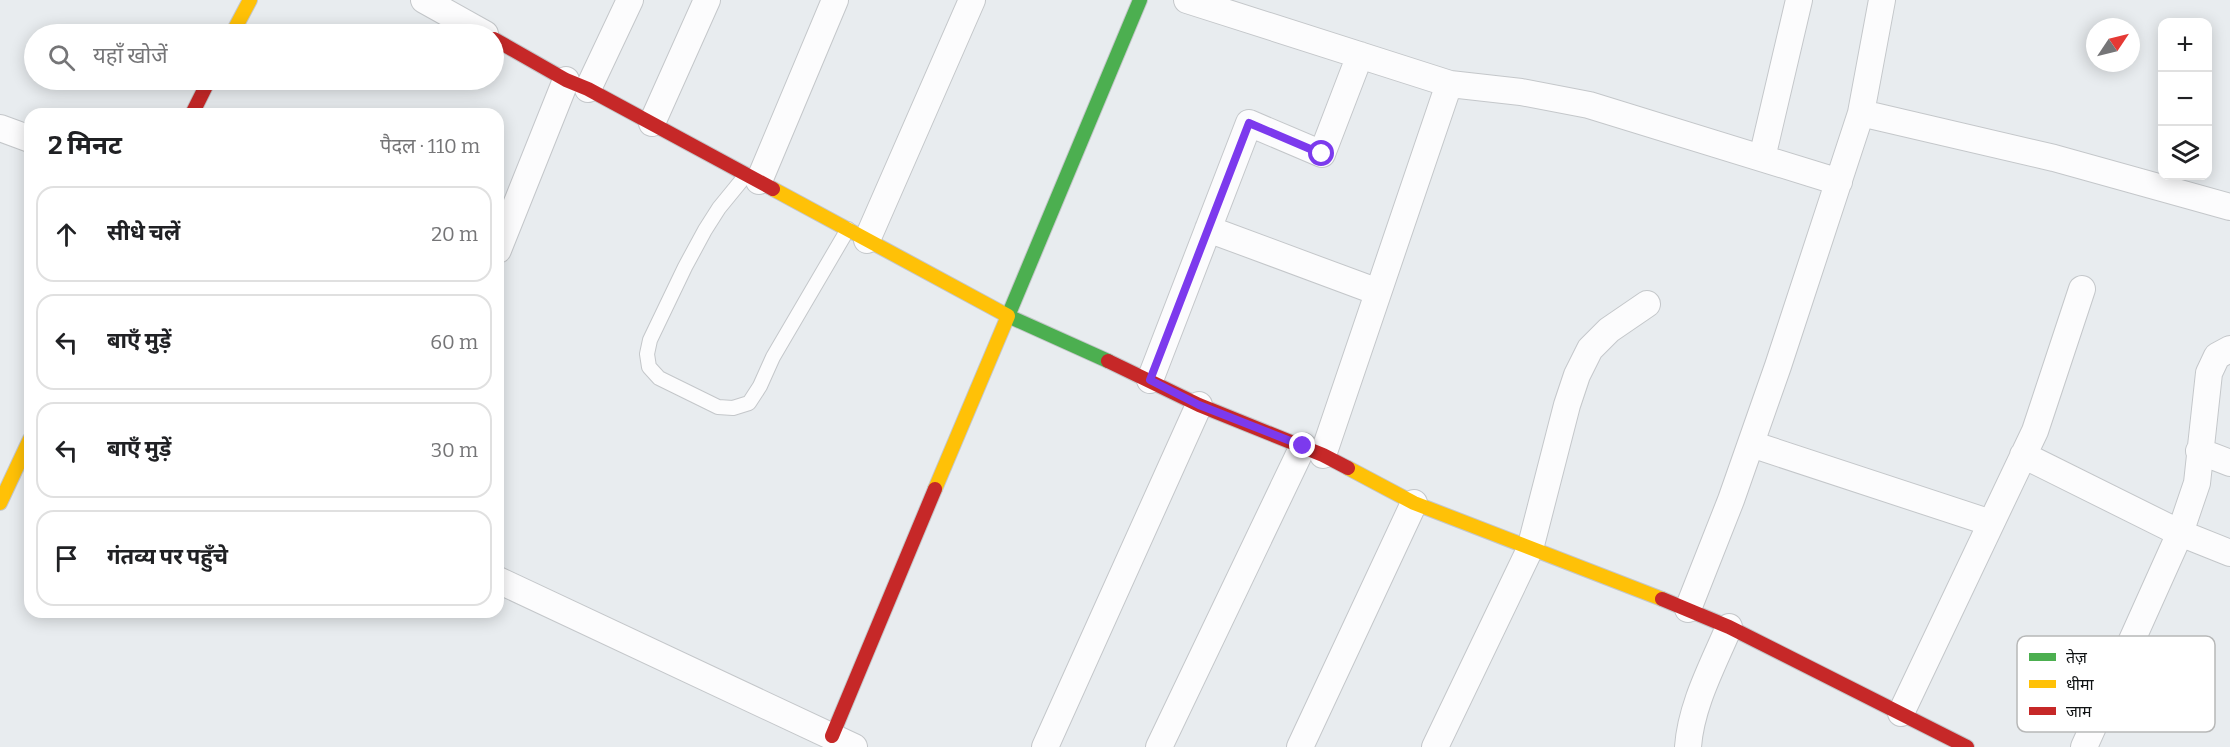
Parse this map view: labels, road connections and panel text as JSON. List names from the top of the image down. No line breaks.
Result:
{"legend":["तेज़","धीमा","जाम"],"north":"top right","page":{"map_buttons":["+","−"],"search":"यहाँ खोजें","heading":["2 मिनट","पैदल · 110 m"],"list":[["सीधे चलें","20 m"],["बाएँ मुड़ें","60 m"],["बाएँ मुड़ें","30 m"],"गंतव्य पर पहुँचे"]}}
